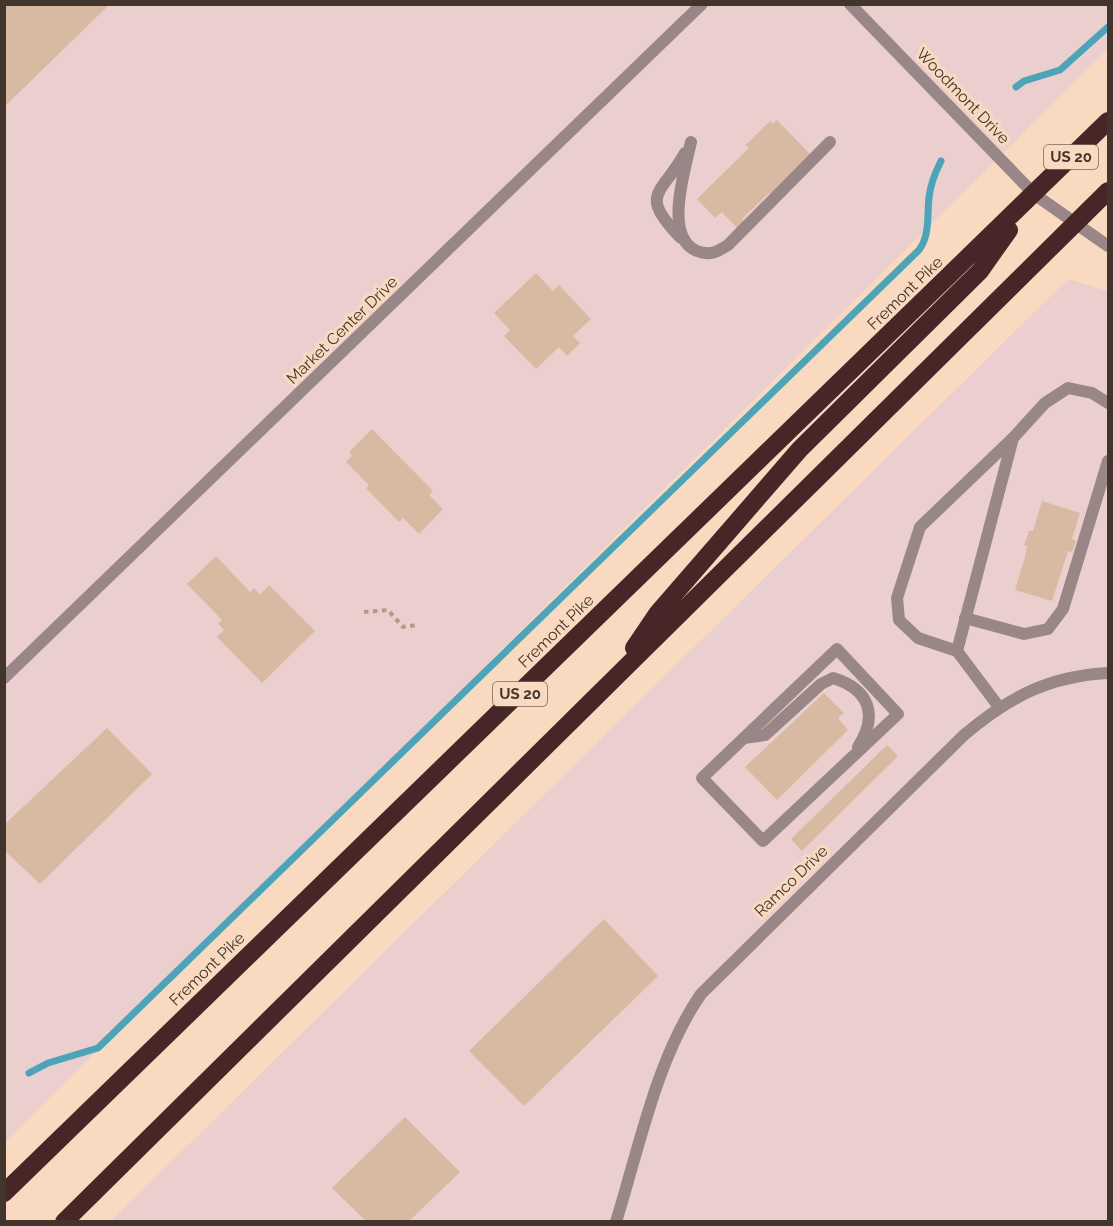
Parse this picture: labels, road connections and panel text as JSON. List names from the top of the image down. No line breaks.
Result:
{"streets":{"highway":["US 20","Fremont Pike"],"street":["Woodmont Drive","Market Center Drive","Ramco Drive"]},"crossings":[["Woodmont Drive","US 20"],["Woodmont Drive","Fremont Pike"]]}
